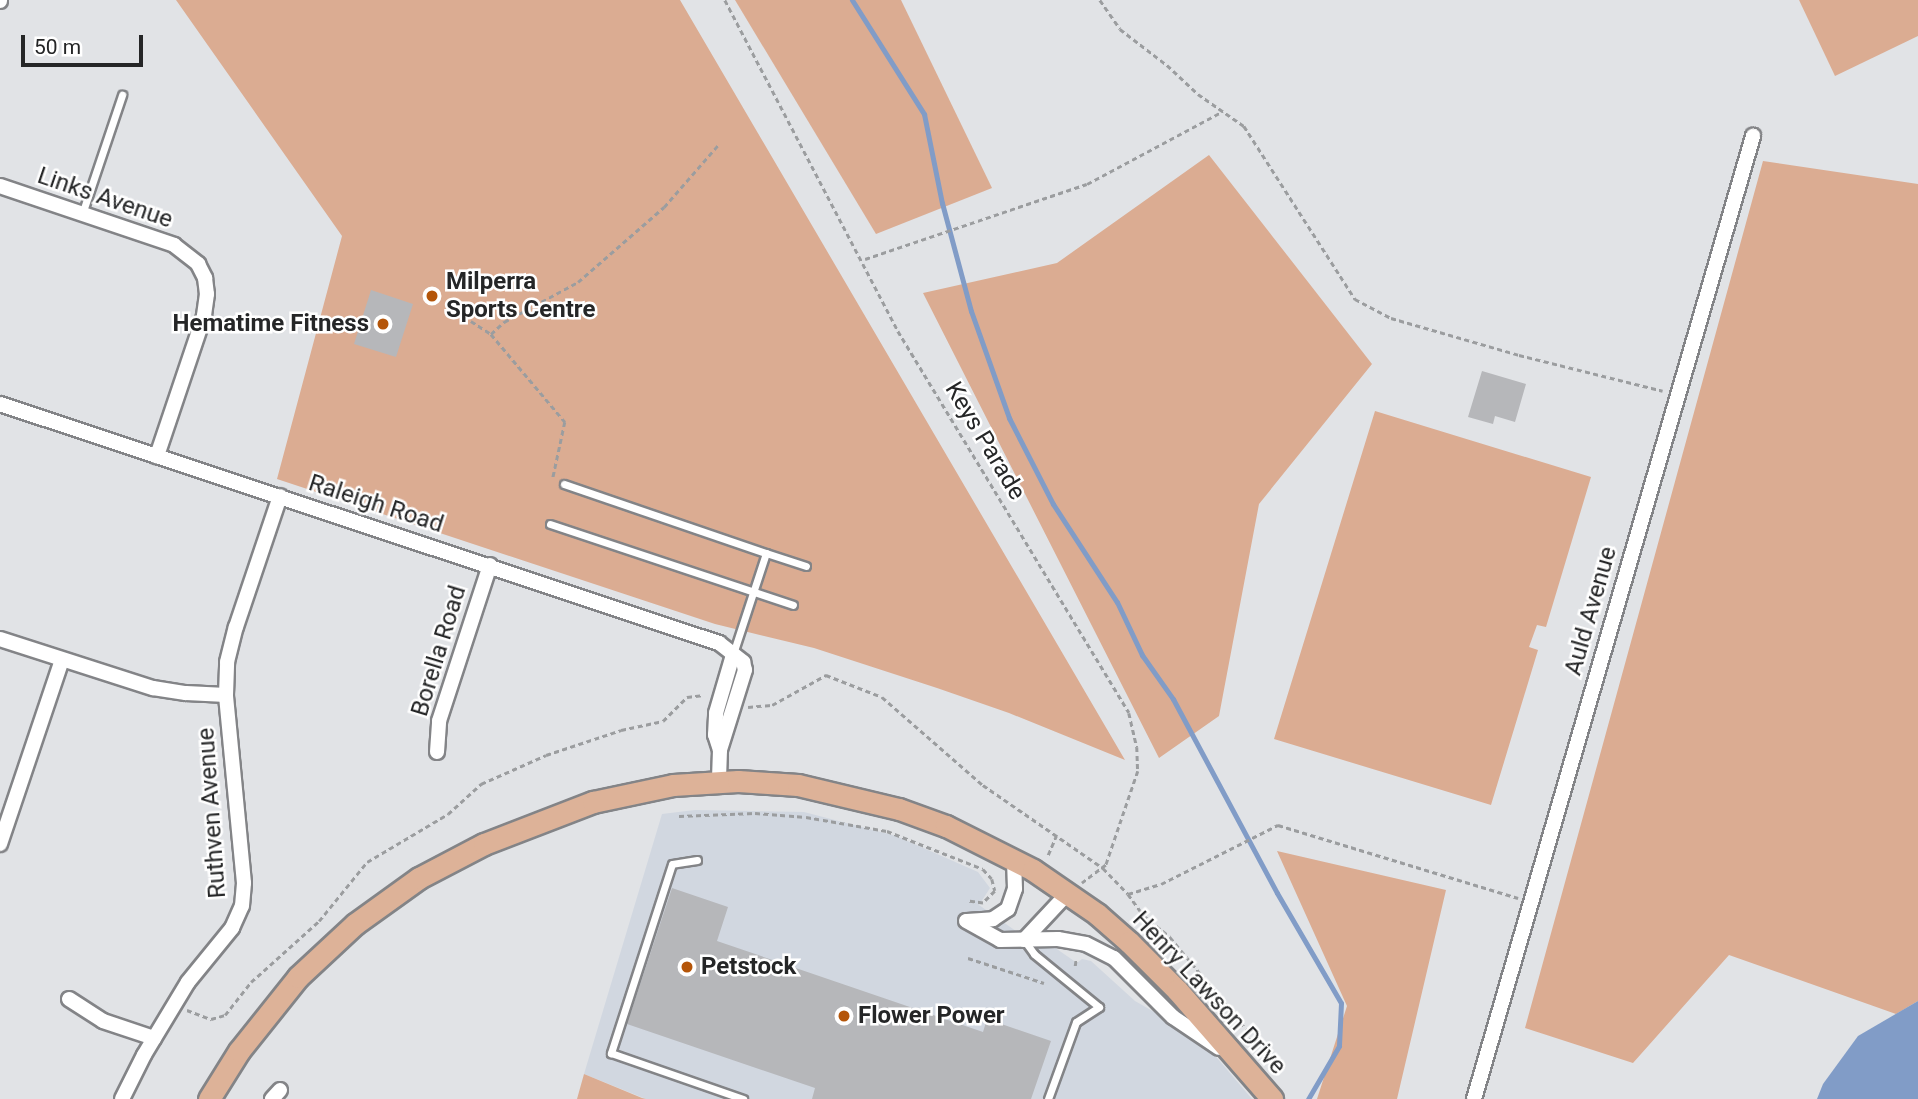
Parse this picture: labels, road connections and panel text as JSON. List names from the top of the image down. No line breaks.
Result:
{"streets":{"main road":["Henry Lawson Drive"],"street":["Links Avenue","Raleigh Road","Auld Avenue","Borella Road","Ruthven Avenue"],"path":["Keys Parade"]},"crossings":[["Links Avenue","Raleigh Road"],["Raleigh Road","Borella Road"],["Raleigh Road","Ruthven Avenue"]],"places":["Milperra Sports Centre","Hematime Fitness","Petstock","Flower Power"],"scale_bar":"50 m"}
